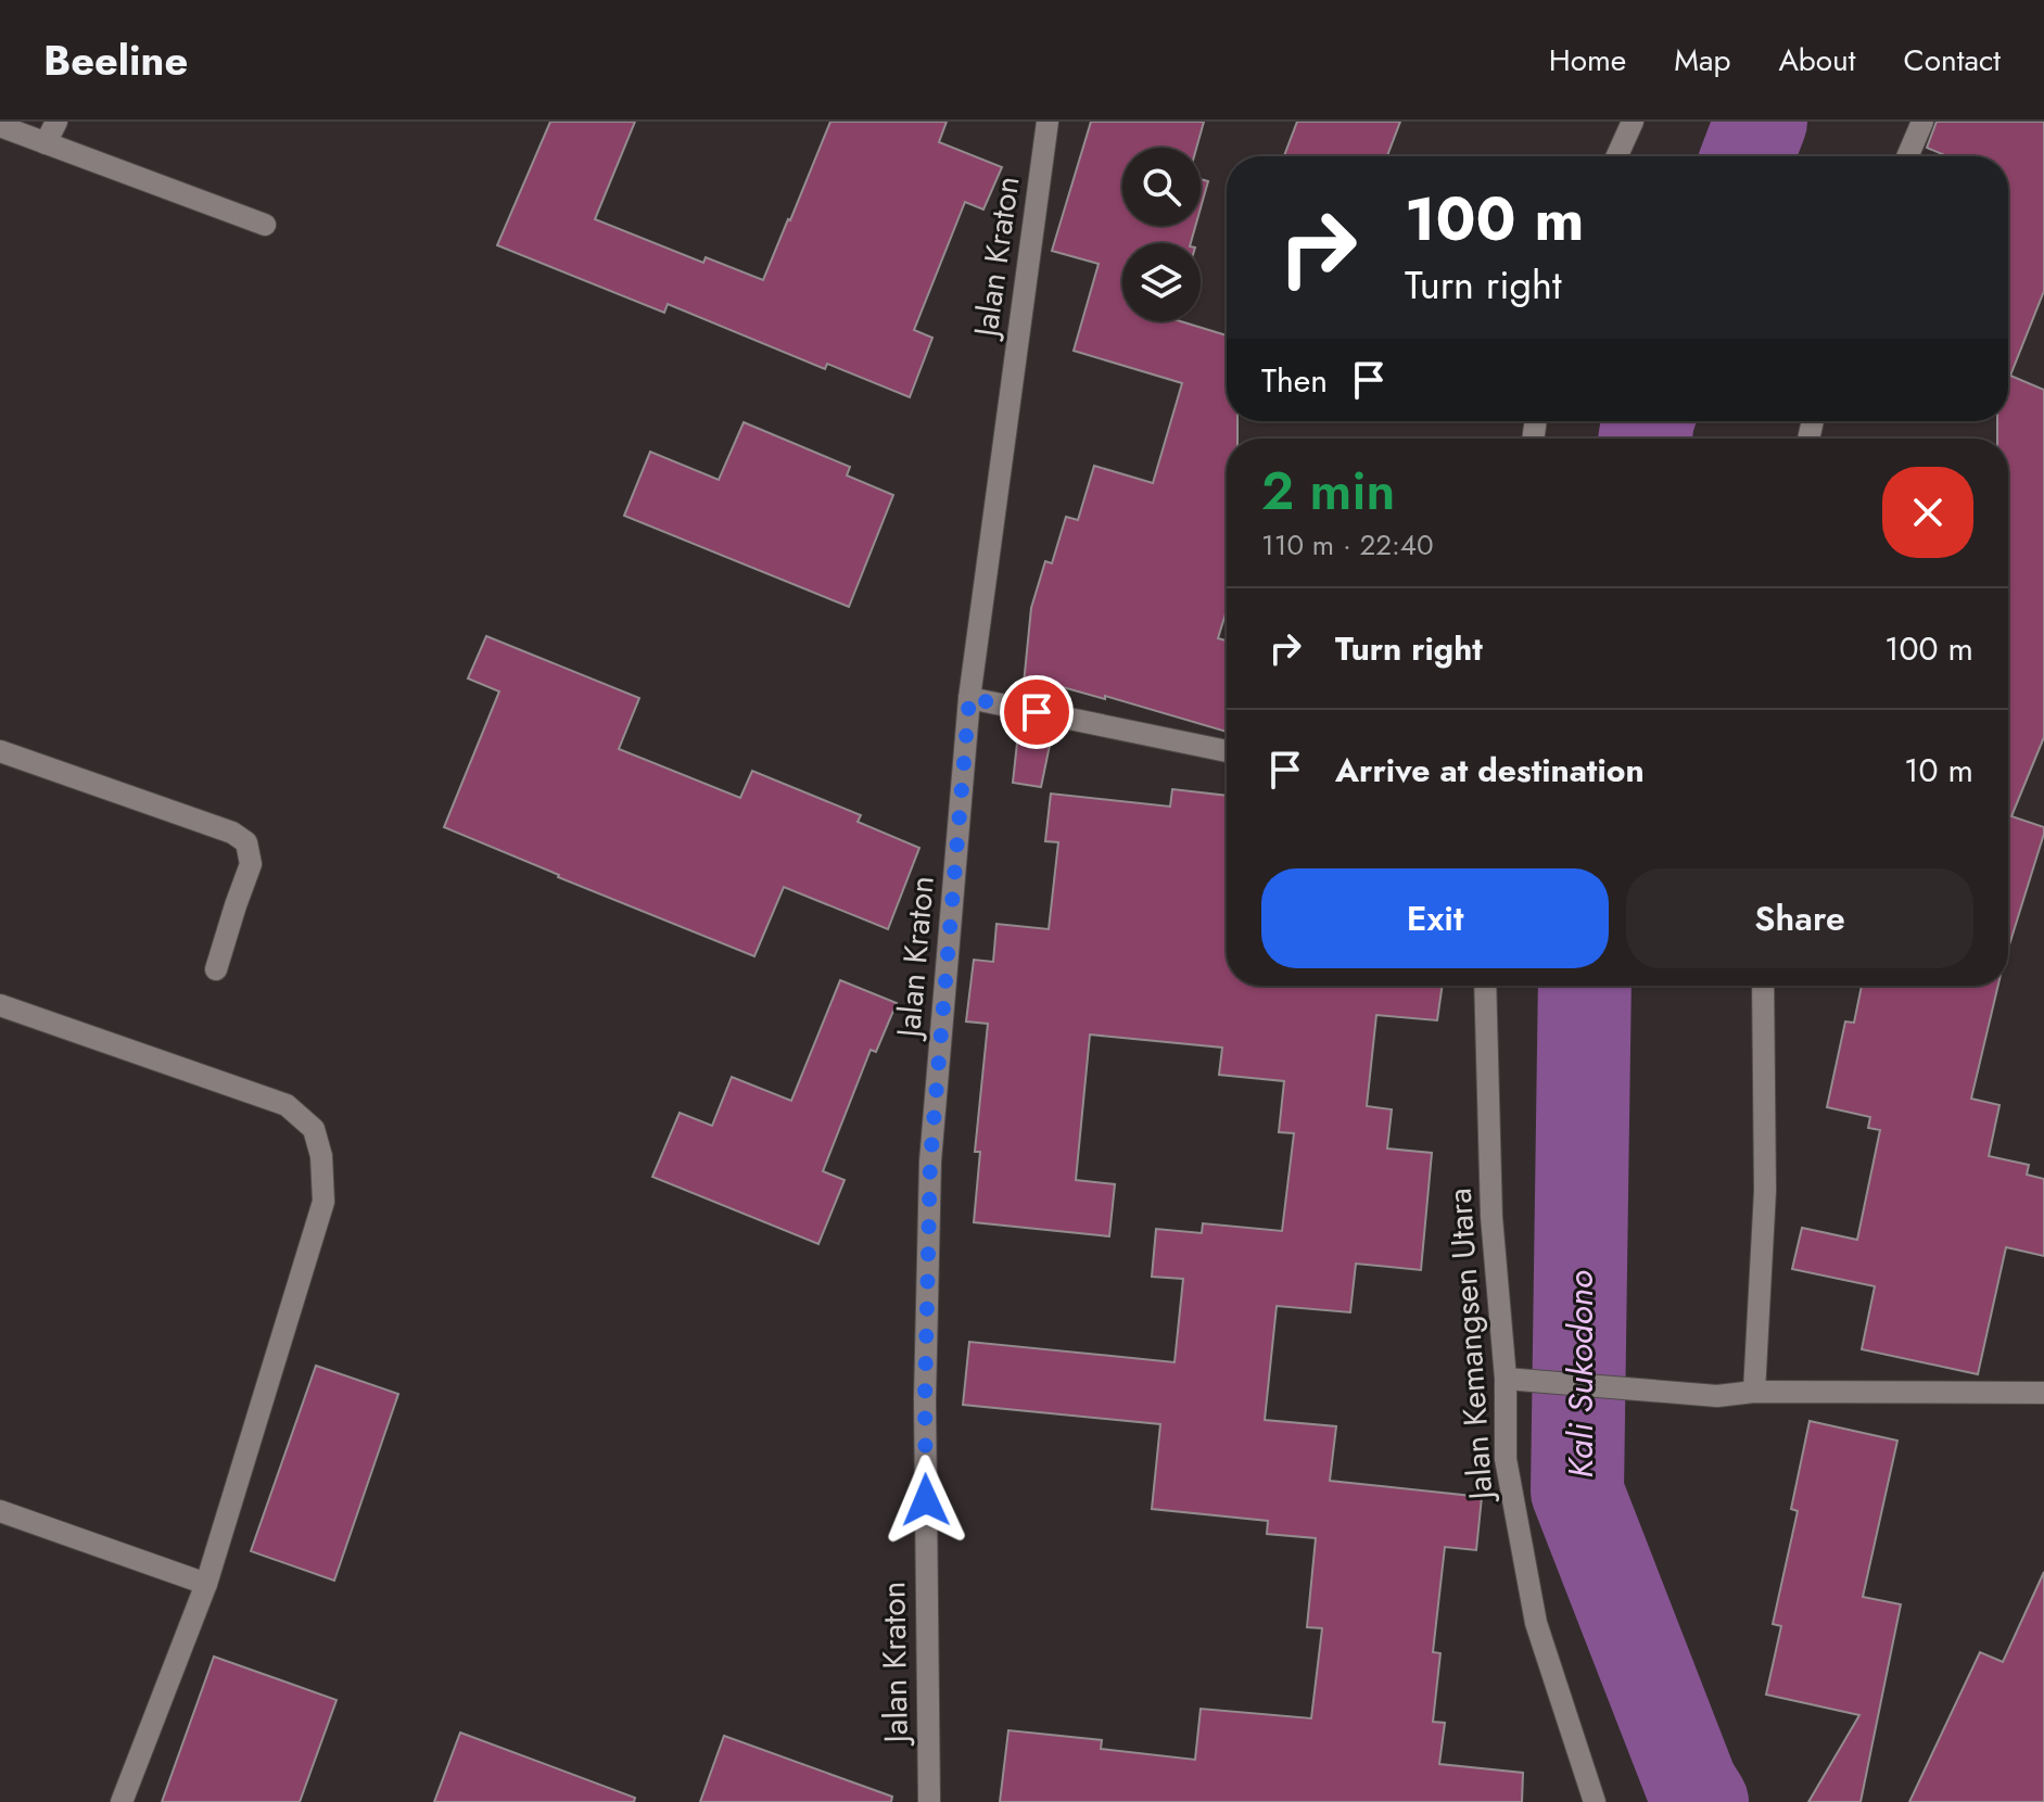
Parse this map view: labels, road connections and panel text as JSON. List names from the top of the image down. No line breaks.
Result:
{"streets":{"street":["Jalan Kraton","Jalan Kemangsen Utara"]},"water":["Kali Sukodono"],"page":{"header":"Beeline","nav":["Home","Map","About","Contact"],"turn":["100 m","Turn right"],"then":"Then","heading":["2 min","110 m · 22:40"],"list":[{"name":"Turn right","value":"100 m"},{"name":"Arrive at destination","value":"10 m"}],"buttons":["Exit","Share"]}}
